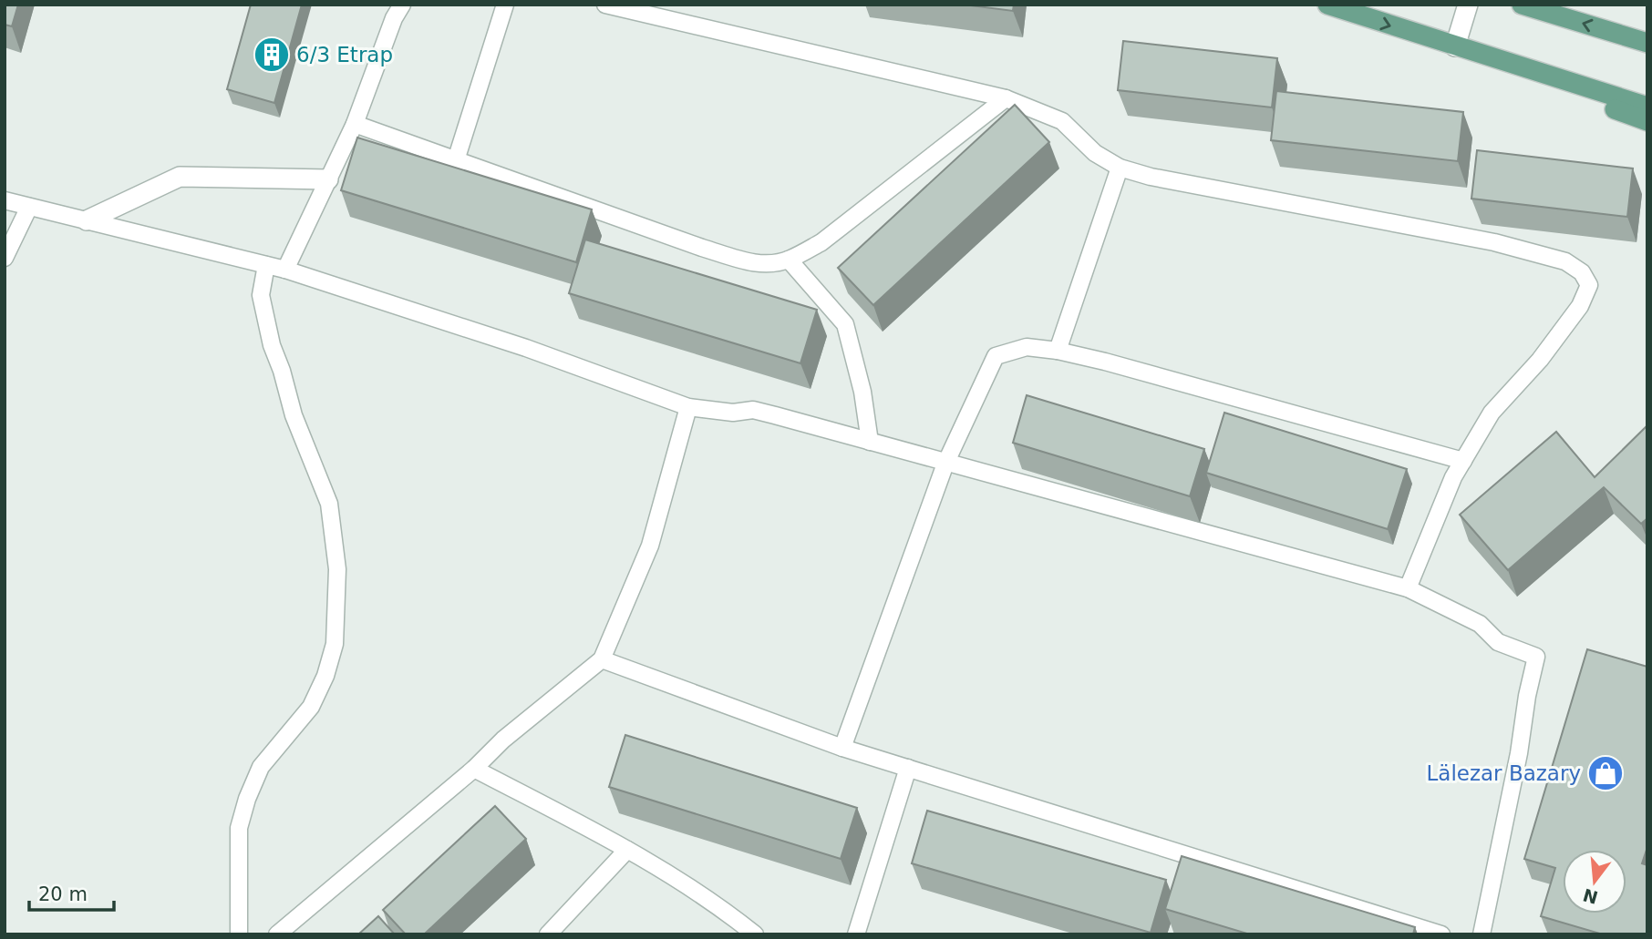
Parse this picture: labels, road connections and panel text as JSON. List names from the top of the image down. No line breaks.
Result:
{"places":{"building":["6/3 Etrap"],"shop":["Lälezar Bazary"]},"scale_bar":"20 m","north":"bottom"}
